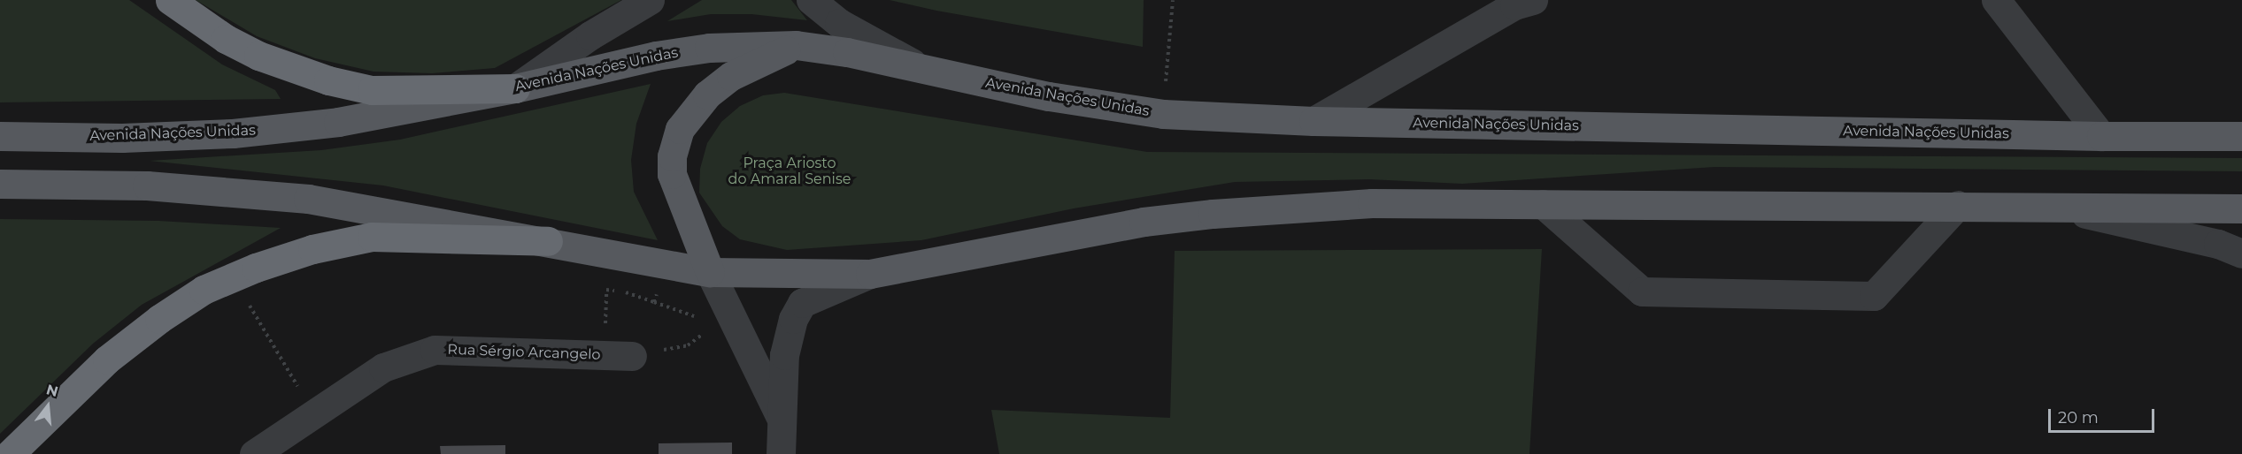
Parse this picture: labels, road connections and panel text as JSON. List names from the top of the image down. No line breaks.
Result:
{"streets":{"main road":["Avenida Nações Unidas"],"street":["Rua Sérgio Arcangelo"]},"parks":["Praça Ariosto do Amaral Senise"],"scale_bar":"20 m","north":"top"}
